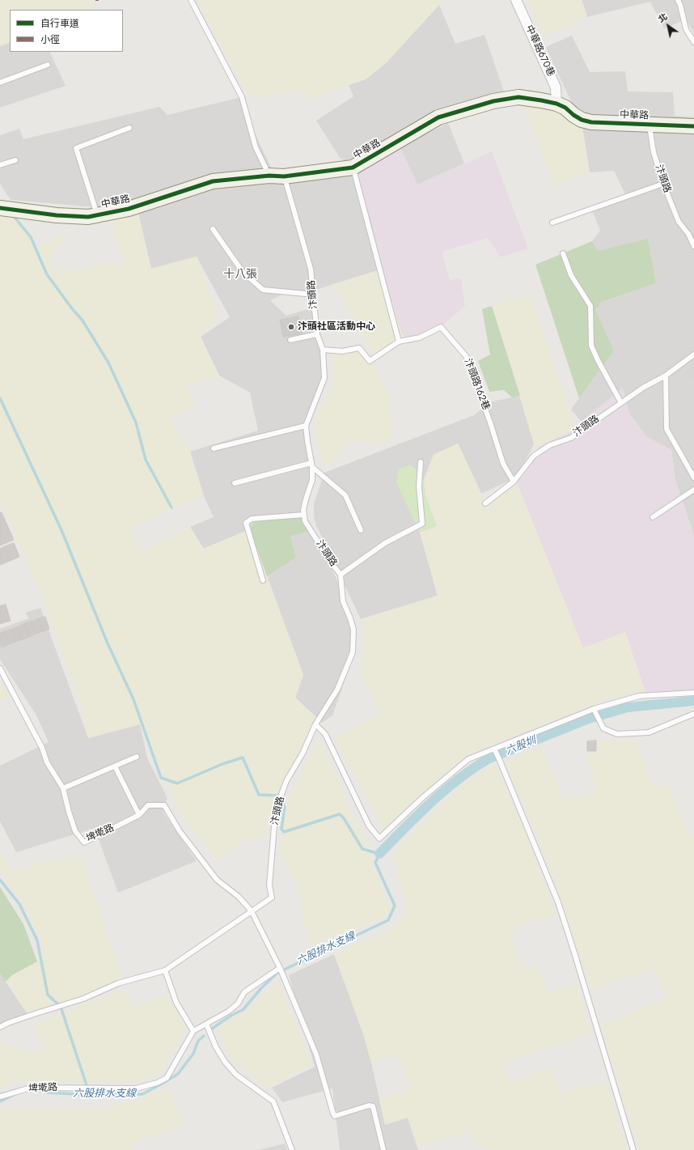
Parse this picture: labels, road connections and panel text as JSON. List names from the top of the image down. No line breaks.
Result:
{"streets":{"street":["中華路670巷","中華路"],"lane":["汴頭路","汴頭路162巷","埤墘路"]},"crossings":[["中華路670巷","中華路"],["中華路","汴頭路"],["汴頭路","汴頭路162巷"],["汴頭路","埤墘路"]],"districts":["十八張"],"water":["六股圳","六股排水支線"],"places":["汴頭社區活動中心"],"legend":["自行車道","小徑"],"north":"top left"}
